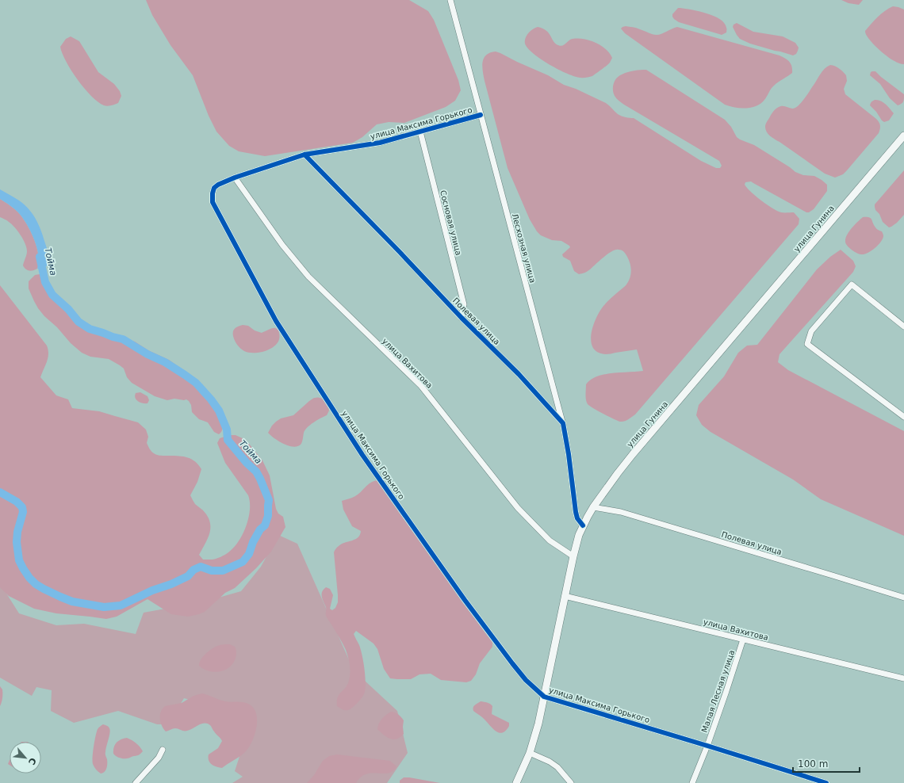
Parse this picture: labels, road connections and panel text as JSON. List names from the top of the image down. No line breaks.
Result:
{"streets":{"main road":["улица Гунина"],"street":["улица Максима Горького","Сосновая улица","Лесхозная улица","Полевая улица","улица Вахитова","Малая Лесная улица"]},"crossings":[["улица Максима Горького","Сосновая улица"],["улица Максима Горького","улица Гунина"],["улица Максима Горького","Лесхозная улица"],["улица Максима Горького","Полевая улица"],["улица Максима Горького","улица Вахитова"],["улица Максима Горького","Малая Лесная улица"],["Сосновая улица","Полевая улица"],["улица Гунина","Полевая улица"],["улица Гунина","улица Вахитова"],["Лесхозная улица","Полевая улица"],["улица Вахитова","Малая Лесная улица"]],"water":["Тойма"],"scale_bar":"100 m","north":"bottom right"}
